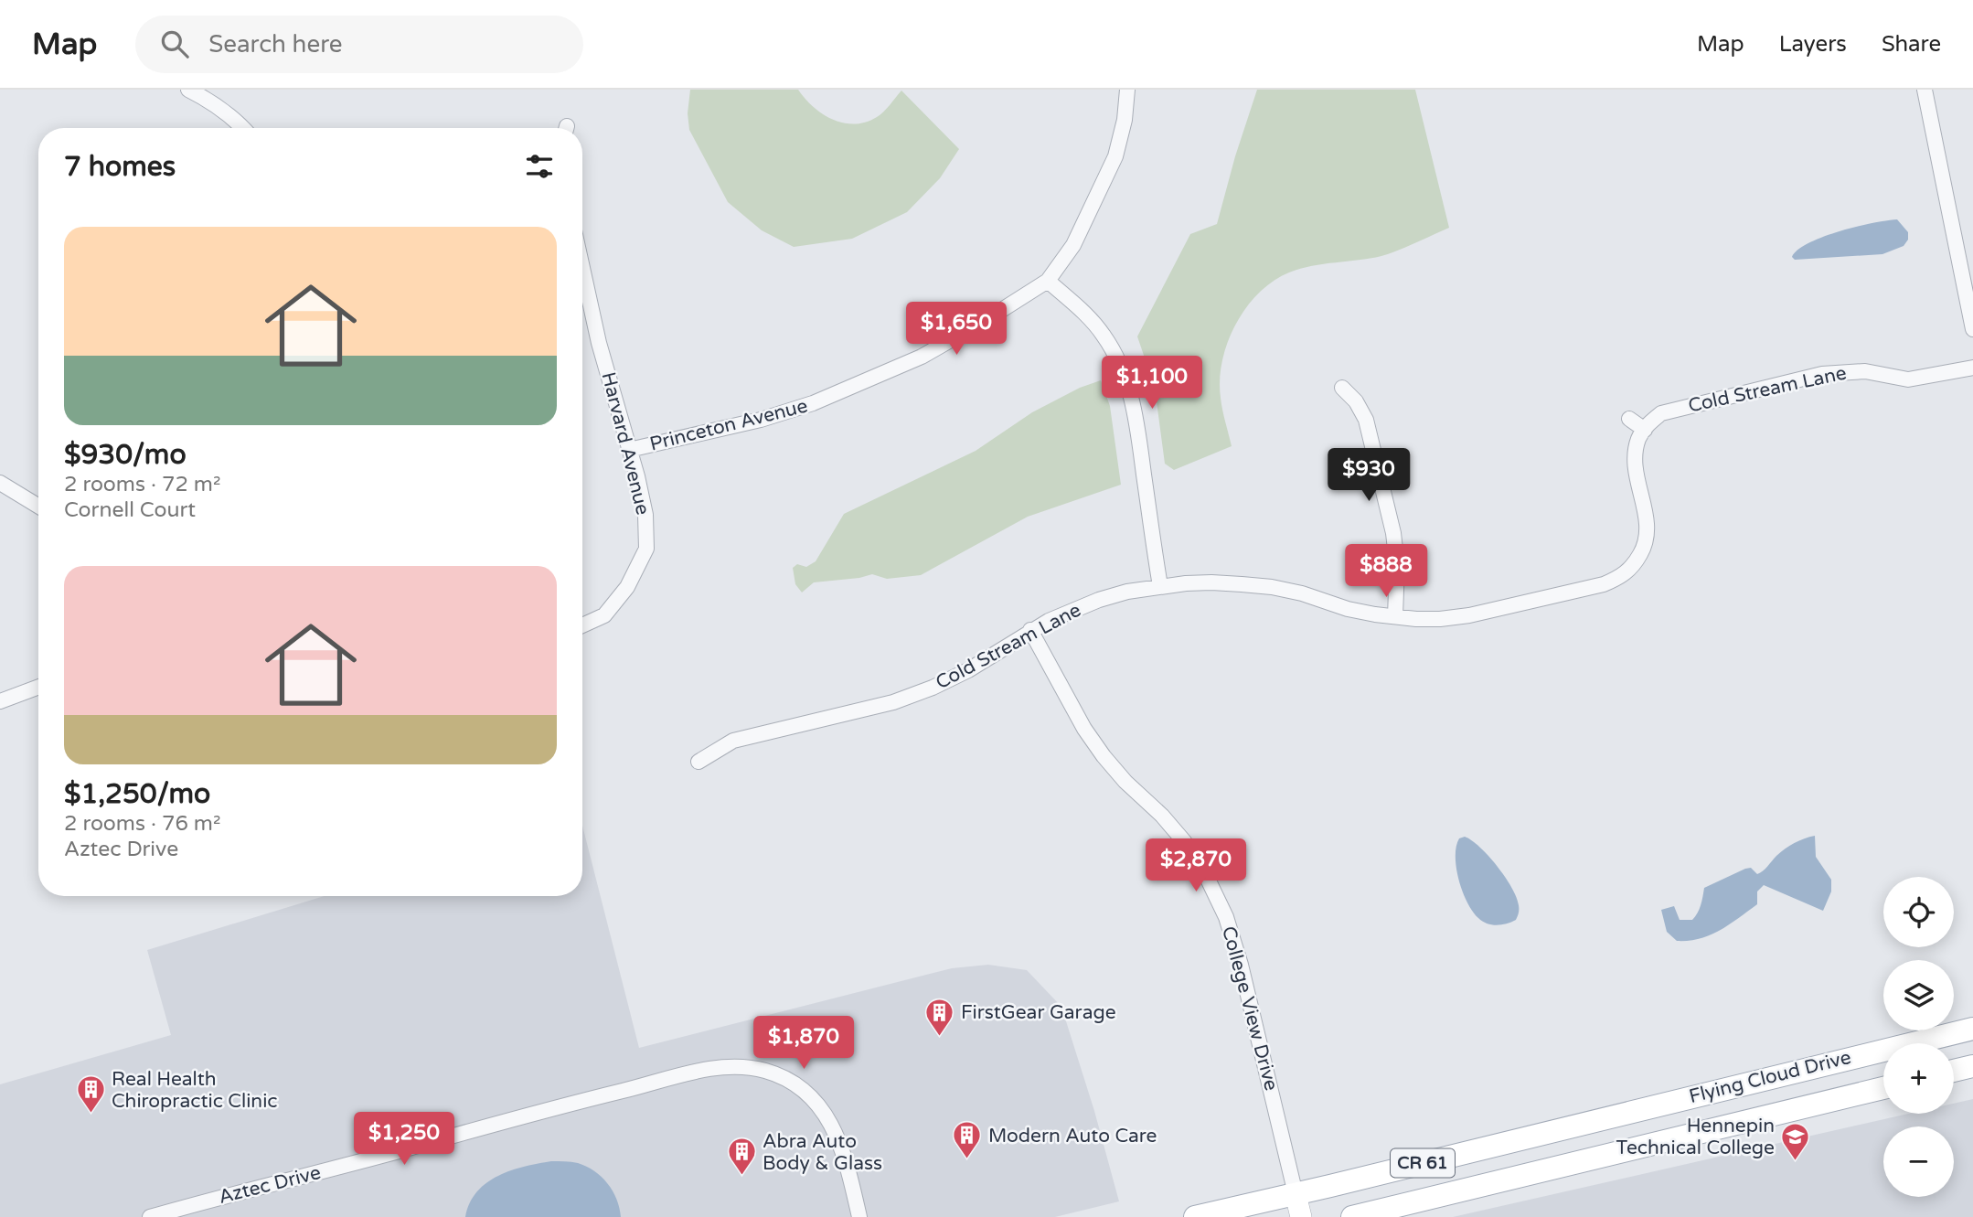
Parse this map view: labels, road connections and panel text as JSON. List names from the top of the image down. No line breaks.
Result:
{"streets":{"main road":["Flying Cloud Drive","CR 61"],"street":["Cold Stream Lane","Princeton Avenue","Harvard Avenue","College View Drive","Aztec Drive"]},"crossings":[["Cold Stream Lane","College View Drive"],["Princeton Avenue","Harvard Avenue"],["College View Drive","Flying Cloud Drive"]],"places":{"building":["FirstGear Garage","Real Health Chiropractic Clinic","Modern Auto Care","Abra Auto Body & Glass"],"school or university":["Hennepin Technical College"]},"page":{"header":"Map","search":"Search here","nav":["Map","Layers","Share"],"heading":"7 homes","list":[{"name":"$930/mo","note":"2 rooms · 72 m² · Cornell Court"},{"name":"$1,250/mo","note":"2 rooms · 76 m² · Aztec Drive"}],"price":["$1,650","$1,100","$930","$888","$2,870","$1,870","$1,250"],"map_buttons":["+","−"]}}
